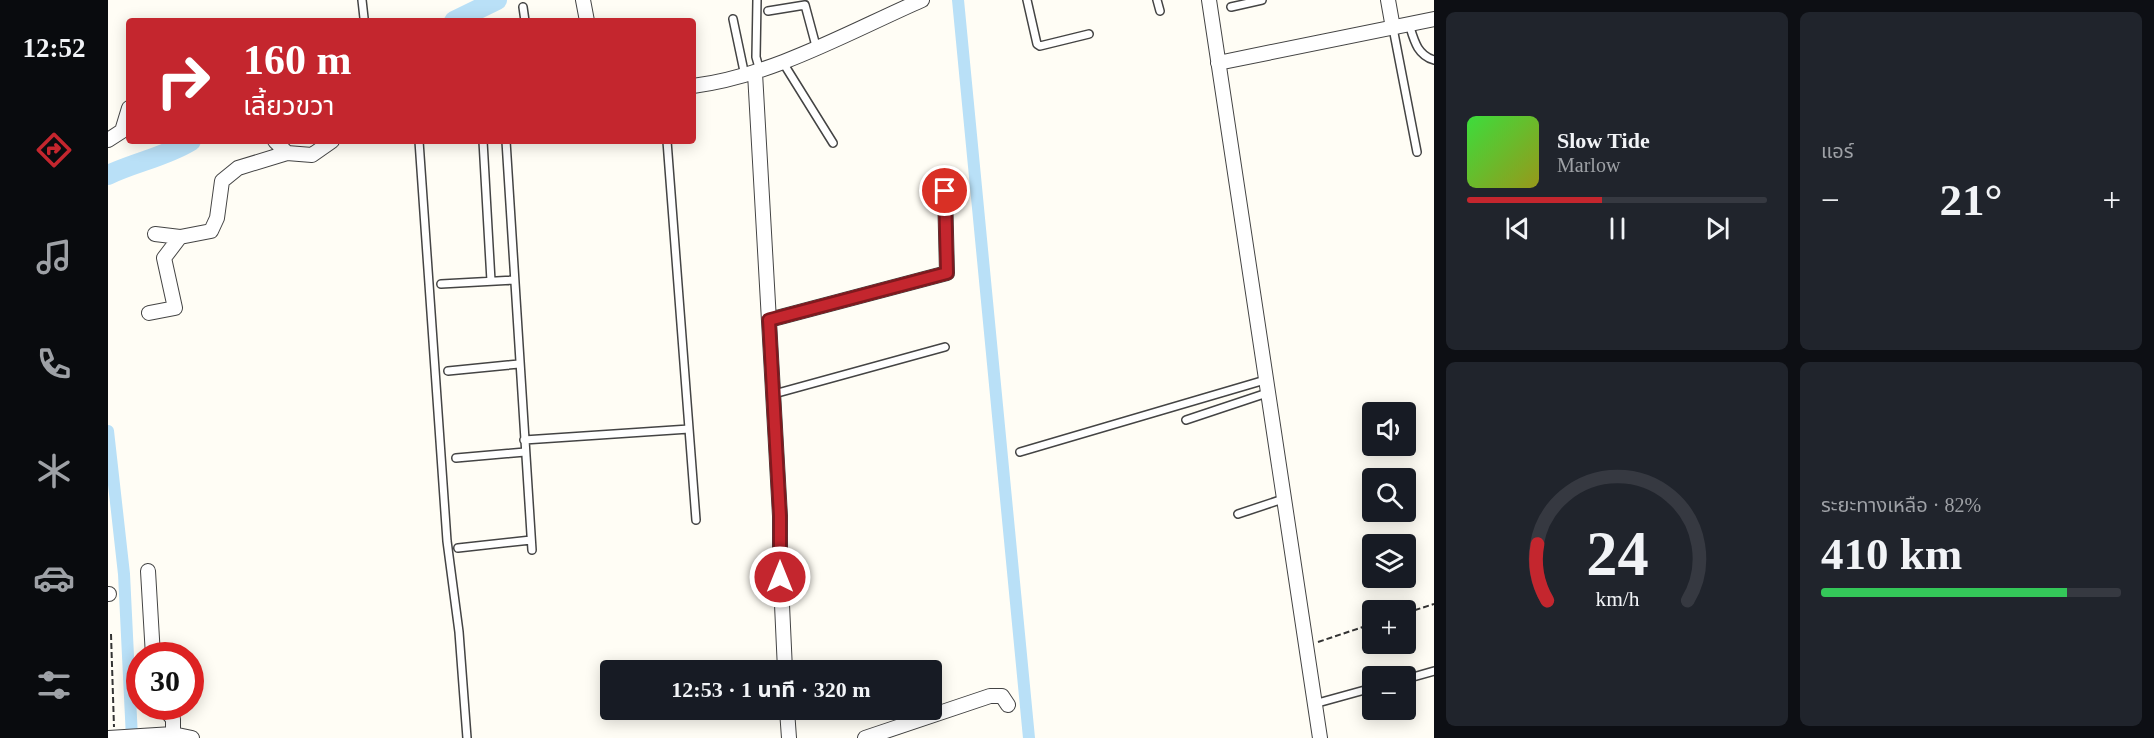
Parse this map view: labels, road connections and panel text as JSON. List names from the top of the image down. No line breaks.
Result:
{"page":{"tabs":"12:52","tile":["แอร์",["ระยะทางเหลือ · 82%","410 km"]],"turn":["160 m","เลี้ยวขวา"],"song":["Slow Tide","Marlow"],"heat":["−","21°","+"],"map_buttons":["+","−"],"limit":"30","trip":"12:53 · 1 นาที · 320 m","gauge":["24","km/h"]}}
